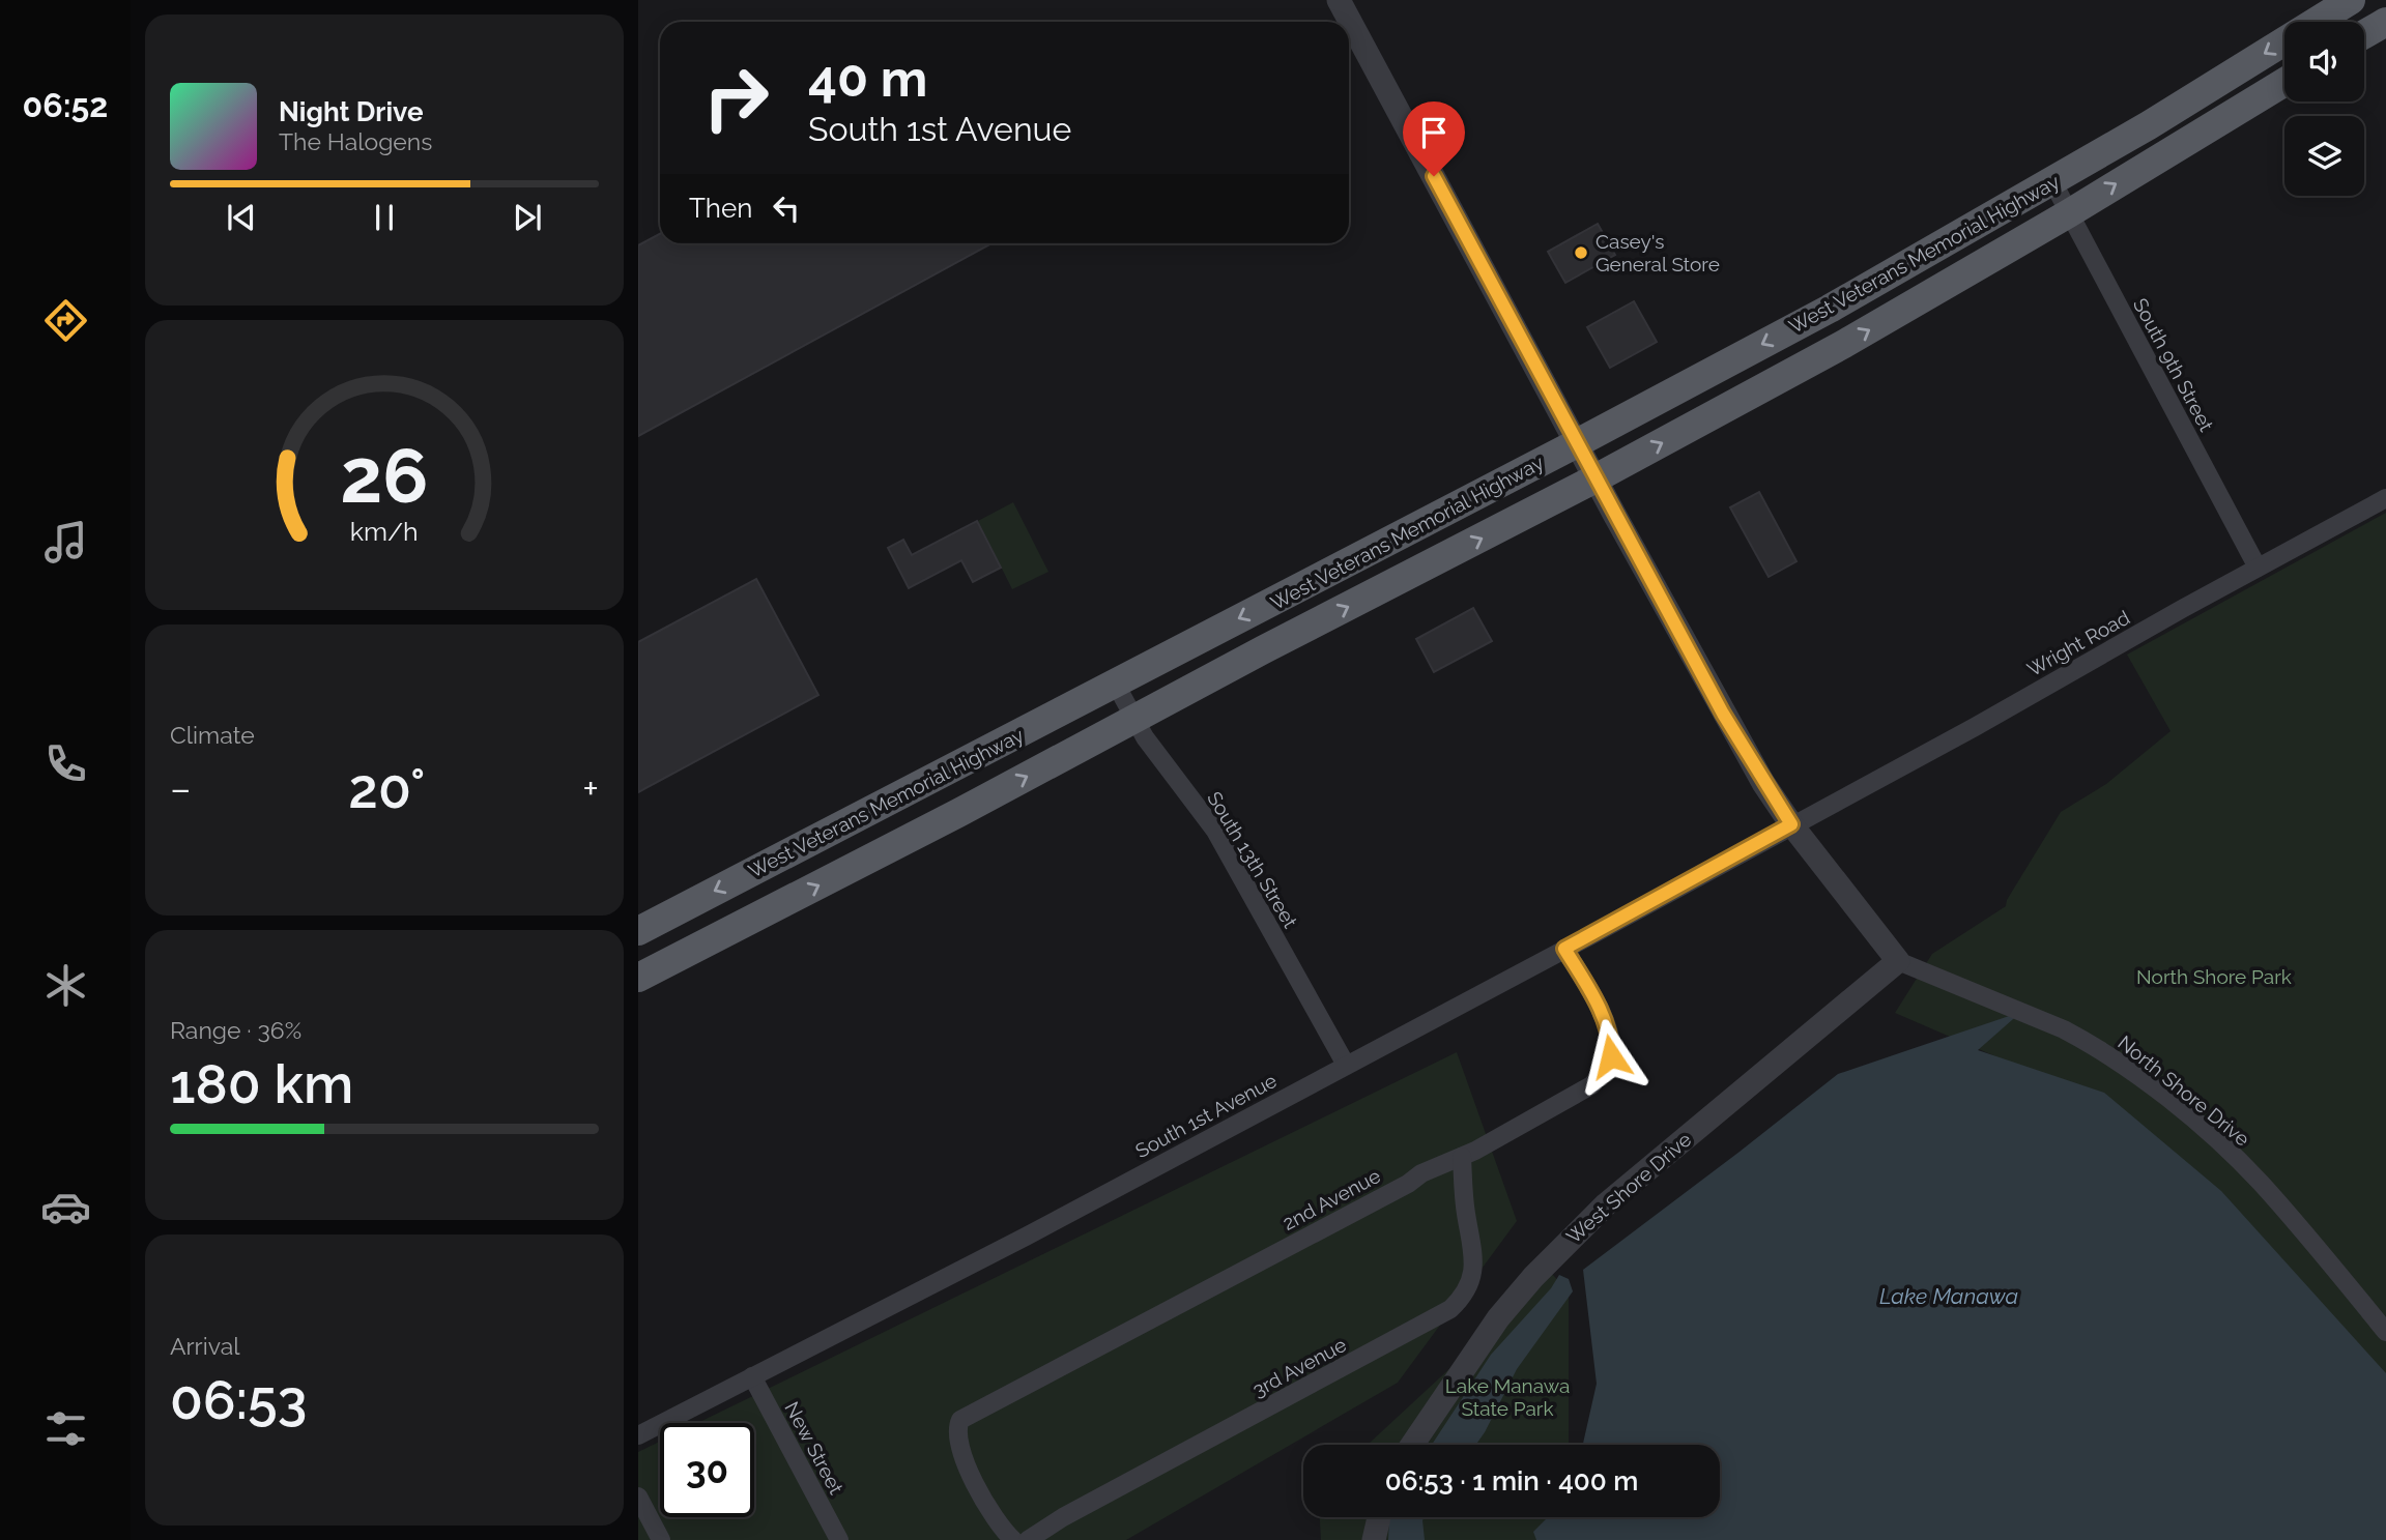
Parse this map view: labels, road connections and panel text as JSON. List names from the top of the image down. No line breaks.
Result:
{"streets":{"main road":["West Veterans Memorial Highway"],"street":["South 9th Street","Wright Road","South 13th Street","North Shore Drive","South 1st Avenue","West Shore Drive","2nd Avenue","3rd Avenue","New Street"]},"crossings":[["West Veterans Memorial Highway","South 9th Street"],["West Veterans Memorial Highway","South 13th Street"],["South 9th Street","Wright Road"],["Wright Road","South 1st Avenue"],["South 13th Street","South 1st Avenue"],["North Shore Drive","West Shore Drive"],["South 1st Avenue","2nd Avenue"],["South 1st Avenue","New Street"],["2nd Avenue","3rd Avenue"]],"water":["Lake Manawa"],"parks":["North Shore Park","Lake Manawa State Park"],"places":["Casey's General Store"],"page":{"tabs":"06:52","turn":["40 m","South 1st Avenue"],"song":["Night Drive","The Halogens"],"then":"Then","tile":["Climate",["Range · 36%","180 km"],["Arrival","06:53"]],"heat":["−","20°","+"],"limit":"30","trip":"06:53 · 1 min · 400 m","gauge":["26","km/h"]}}
